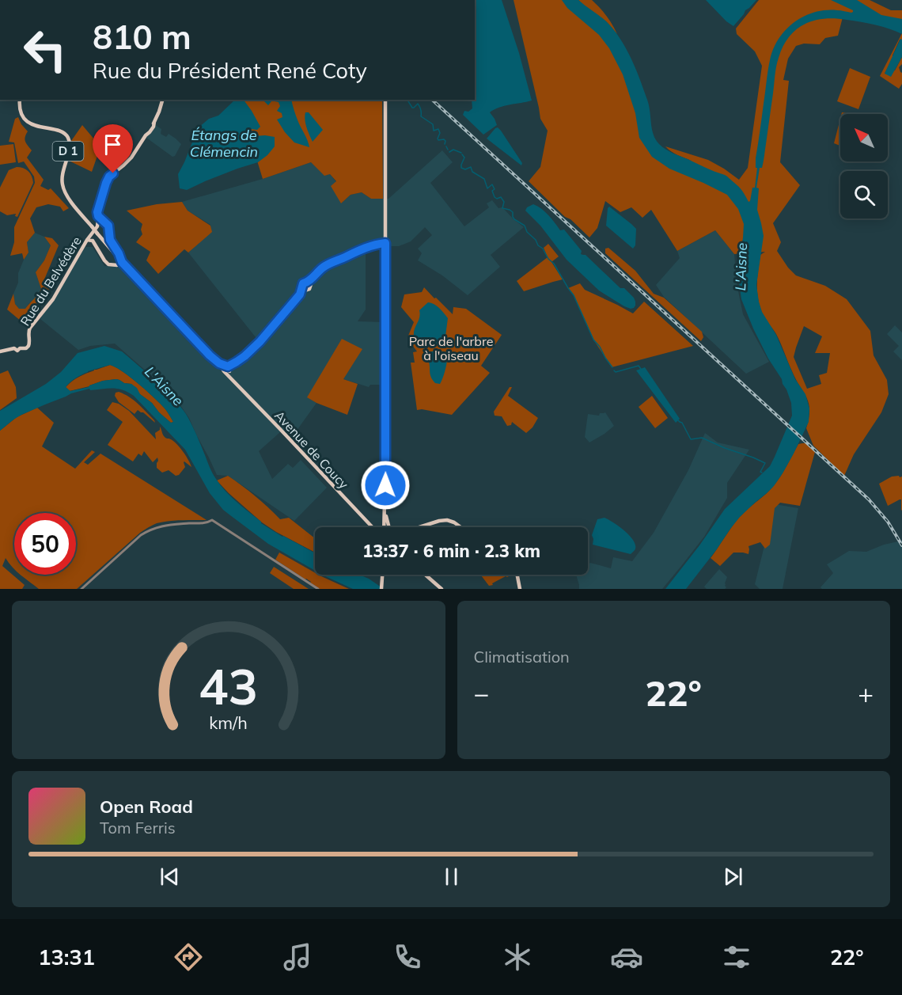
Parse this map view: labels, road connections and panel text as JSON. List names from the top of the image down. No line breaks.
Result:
{"streets":{"main road":["D 1","Rue du Belvédère","Avenue de Coucy"]},"crossings":[["D 1","Rue du Belvédère"],["D 1","Avenue de Coucy"]],"water":["Étangs de Clémencin","L'Aisne"],"parks":["Parc de l'arbre à l'oiseau"],"north":"top left","page":{"turn":["810 m","Rue du Président René Coty"],"limit":"50","trip":"13:37 · 6 min · 2.3 km","tile":"Climatisation","heat":["−","22°","+"],"song":["Open Road","Tom Ferris"],"tabs":["13:31","22°"],"gauge":["43","km/h"]}}
